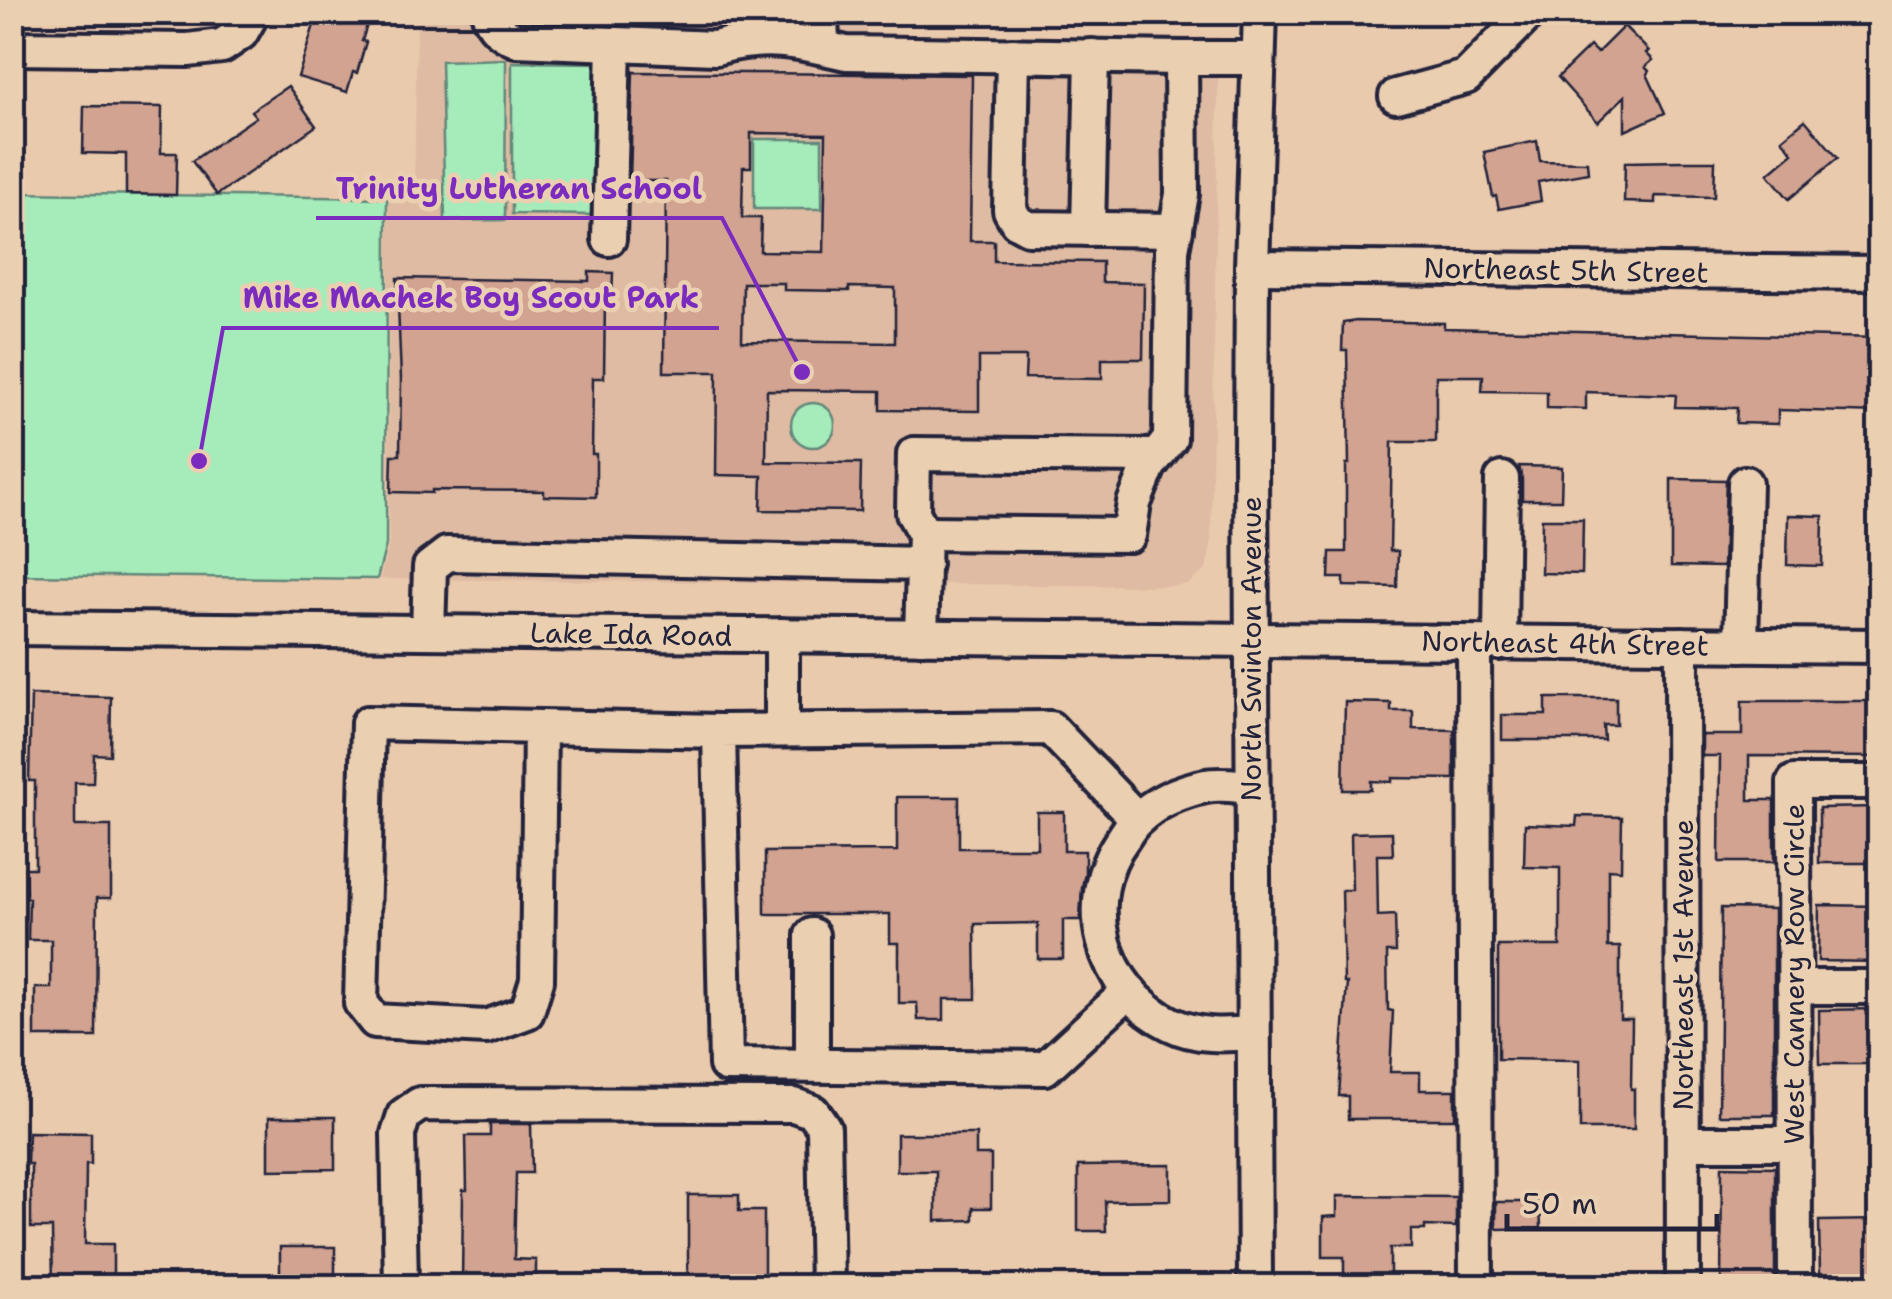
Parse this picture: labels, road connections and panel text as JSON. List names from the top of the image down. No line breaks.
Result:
{"streets":{"street":["Northeast 5th Street","Lake Ida Road","Northeast 4th Street","North Swinton Avenue","Northeast 1st Avenue","West Cannery Row Circle"]},"crossings":[["Northeast 5th Street","North Swinton Avenue"],["Lake Ida Road","Northeast 4th Street"],["Lake Ida Road","North Swinton Avenue"],["Northeast 4th Street","North Swinton Avenue"],["Northeast 4th Street","Northeast 1st Avenue"]],"places":["Trinity Lutheran School","Mike Machek Boy Scout Park"],"scale_bar":"50 m"}
